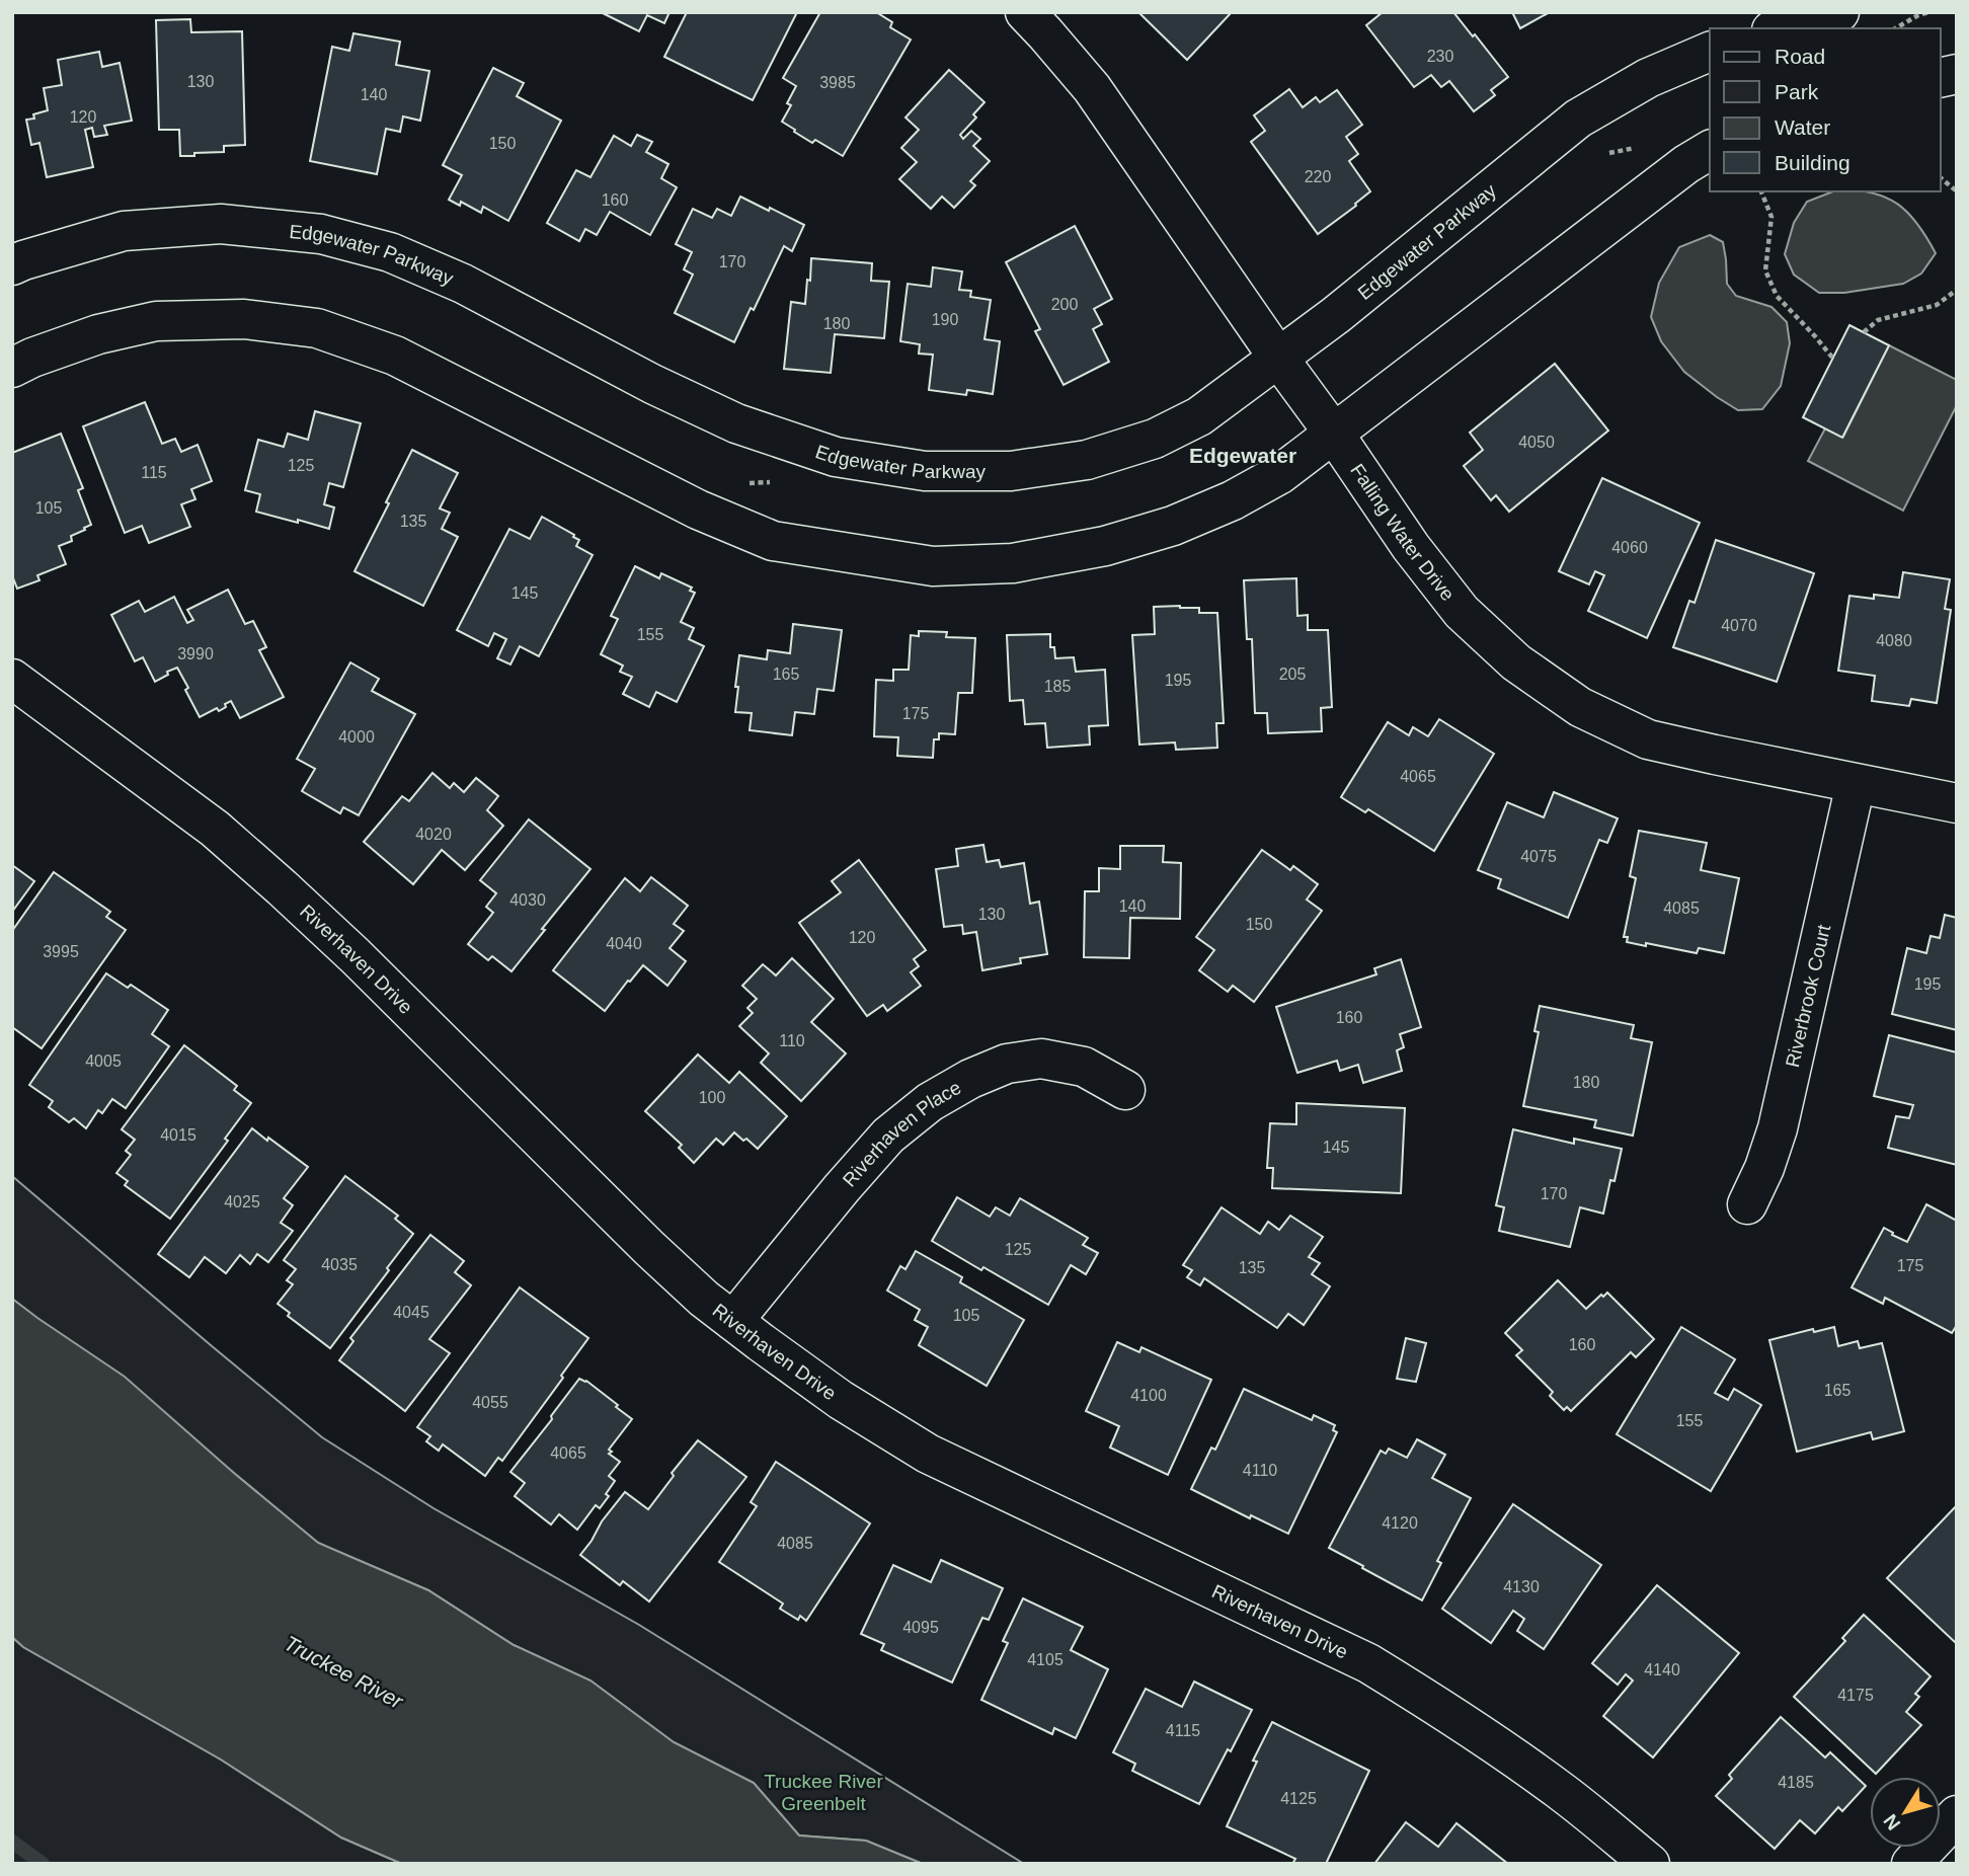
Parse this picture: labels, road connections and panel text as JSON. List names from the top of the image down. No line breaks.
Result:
{"streets":{"street":["Edgewater Parkway","Falling Water Drive","Riverhaven Drive","Riverbrook Court","Riverhaven Place"]},"crossings":[["Edgewater Parkway","Falling Water Drive"],["Falling Water Drive","Riverbrook Court"],["Riverhaven Drive","Riverhaven Place"]],"districts":["Edgewater"],"water":["Truckee River"],"parks":["Truckee River Greenbelt"],"house_numbers":["230","130","3985","140","120","150","220","160","170","200","190","180","4050","125","115","105","135","4060","145","4070","155","4080","3990","165","205","195","185","175","4000","4065","4020","4075","4030","140","4085","130","150","120","4040","3995","195","160","110","4005","180","100","4015","145","170","4025","125","4035","175","135","4045","105","160","165","4100","4055","155","4065","4110","4120","4085","4130","4095","4105","4140","4175","4115","4185","4125"],"legend":["Road","Park","Water","Building"],"north":"bottom left"}
